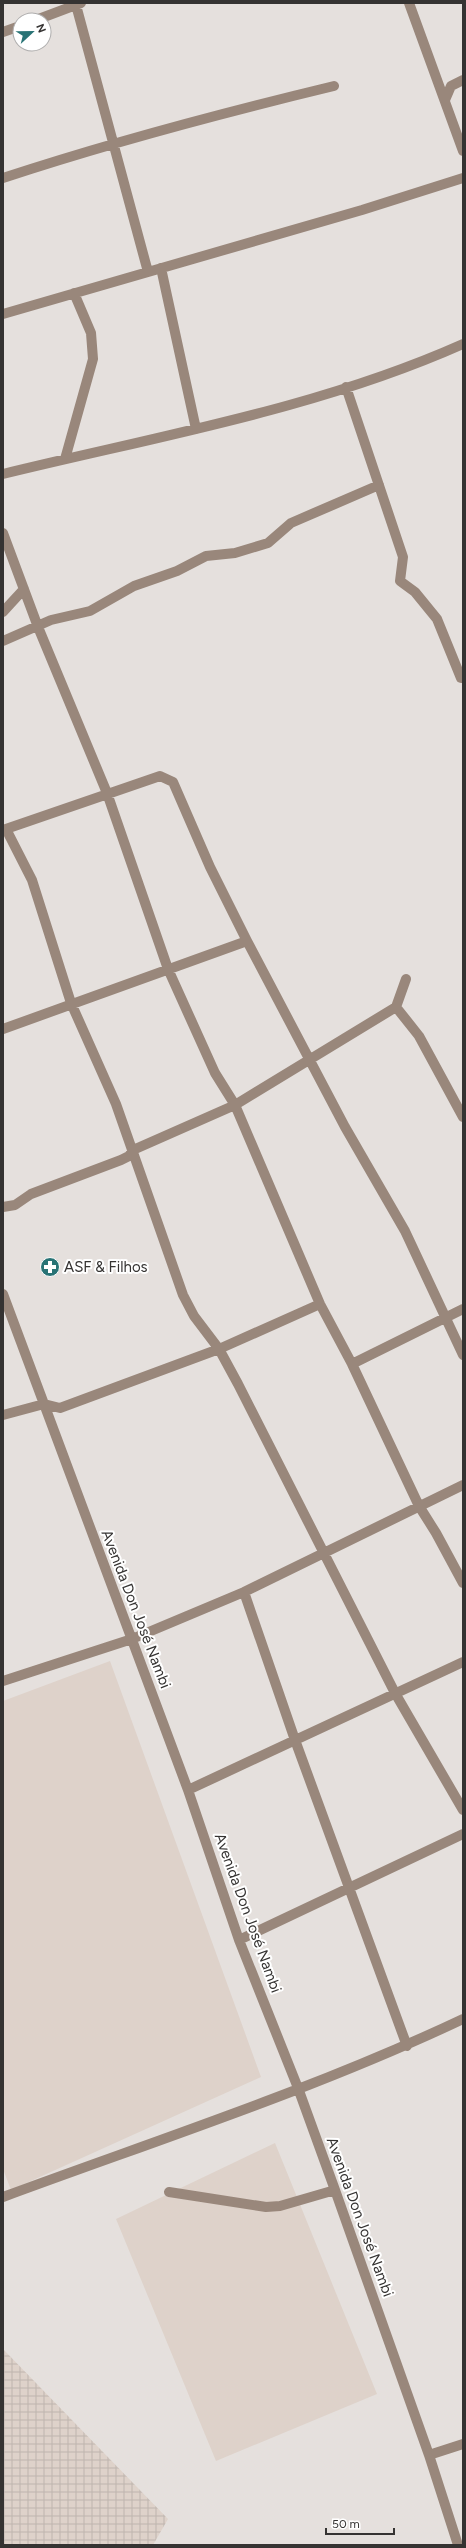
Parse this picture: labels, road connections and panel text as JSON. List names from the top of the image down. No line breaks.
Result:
{"streets":{"street":["Avenida Don José Nambi"]},"places":{"pharmacy":["ASF & Filhos"]},"scale_bar":"50 m","north":"right"}
